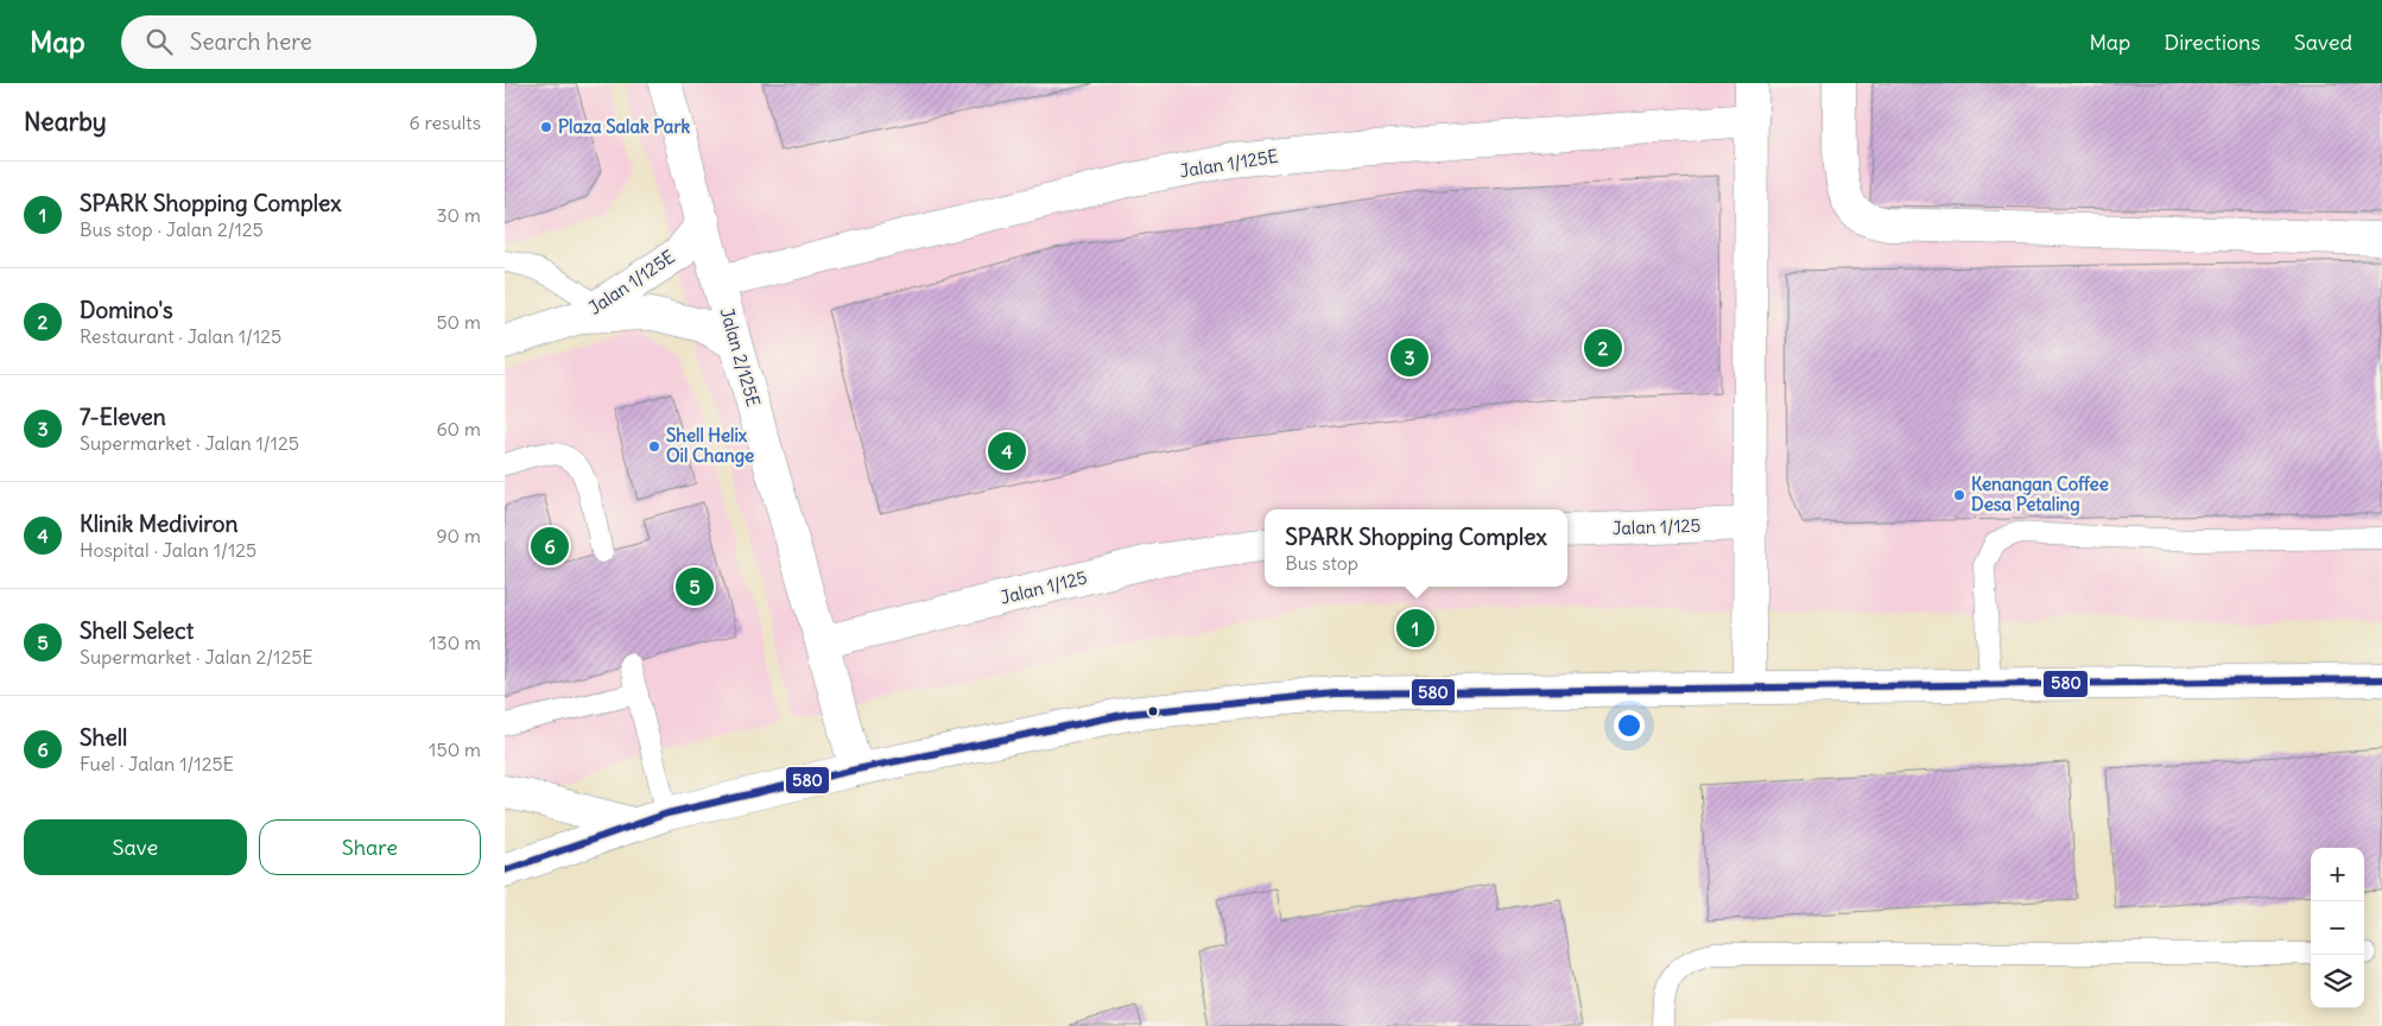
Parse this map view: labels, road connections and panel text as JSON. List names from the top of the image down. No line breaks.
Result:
{"streets":{"street":["Jalan 1/125E","Jalan 2/125E","Jalan 1/125"]},"crossings":[["Jalan 1/125E","Jalan 2/125E"],["Jalan 2/125E","Jalan 1/125"]],"places":["Plaza Salak Park","Shell Helix Oil Change","Kenangan Coffee Desa Petaling"],"lines":["transit line 580"],"page":{"header":"Map","search":"Search here","nav":["Map","Directions","Saved"],"heading":["Nearby","6 results"],"list":[{"mark":"1","name":"SPARK Shopping Complex","note":"Bus stop · Jalan 2/125","value":"30 m"},{"mark":"2","name":"Domino's","note":"Restaurant · Jalan 1/125","value":"50 m"},{"mark":"3","name":"7-Eleven","note":"Supermarket · Jalan 1/125","value":"60 m"},{"mark":"4","name":"Klinik Mediviron","note":"Hospital · Jalan 1/125","value":"90 m"},{"mark":"5","name":"Shell Select","note":"Supermarket · Jalan 2/125E","value":"130 m"},{"mark":"6","name":"Shell","note":"Fuel · Jalan 1/125E","value":"150 m"}],"pins":["2","3","4","6","5","1"],"popup":["SPARK Shopping Complex","Bus stop"],"buttons":["Save","Share"],"map_buttons":["+","−"]}}
